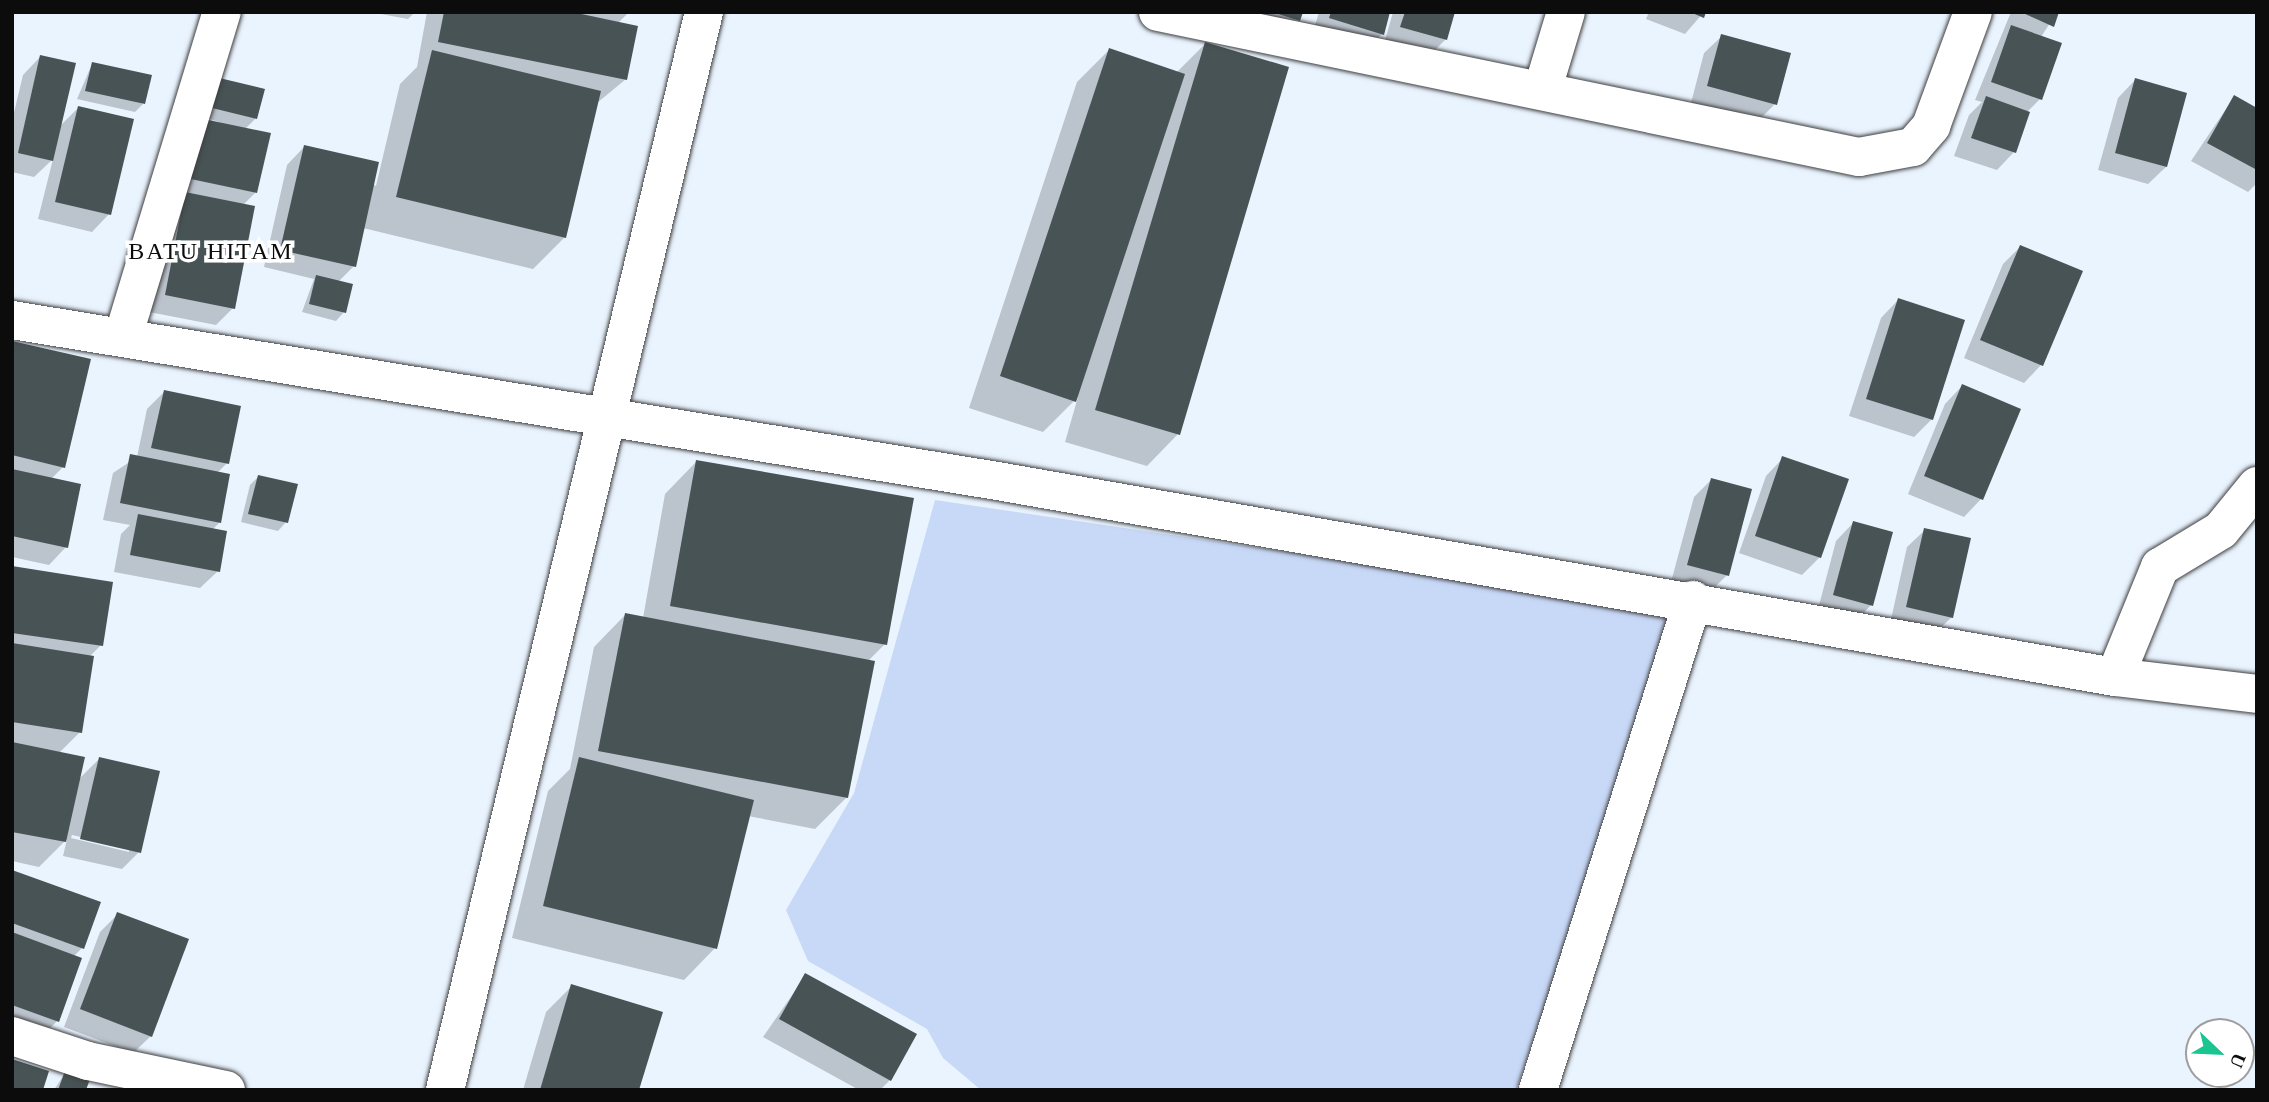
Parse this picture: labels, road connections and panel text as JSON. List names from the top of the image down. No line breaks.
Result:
{"districts":["BATU HITAM"],"north":"bottom right"}
